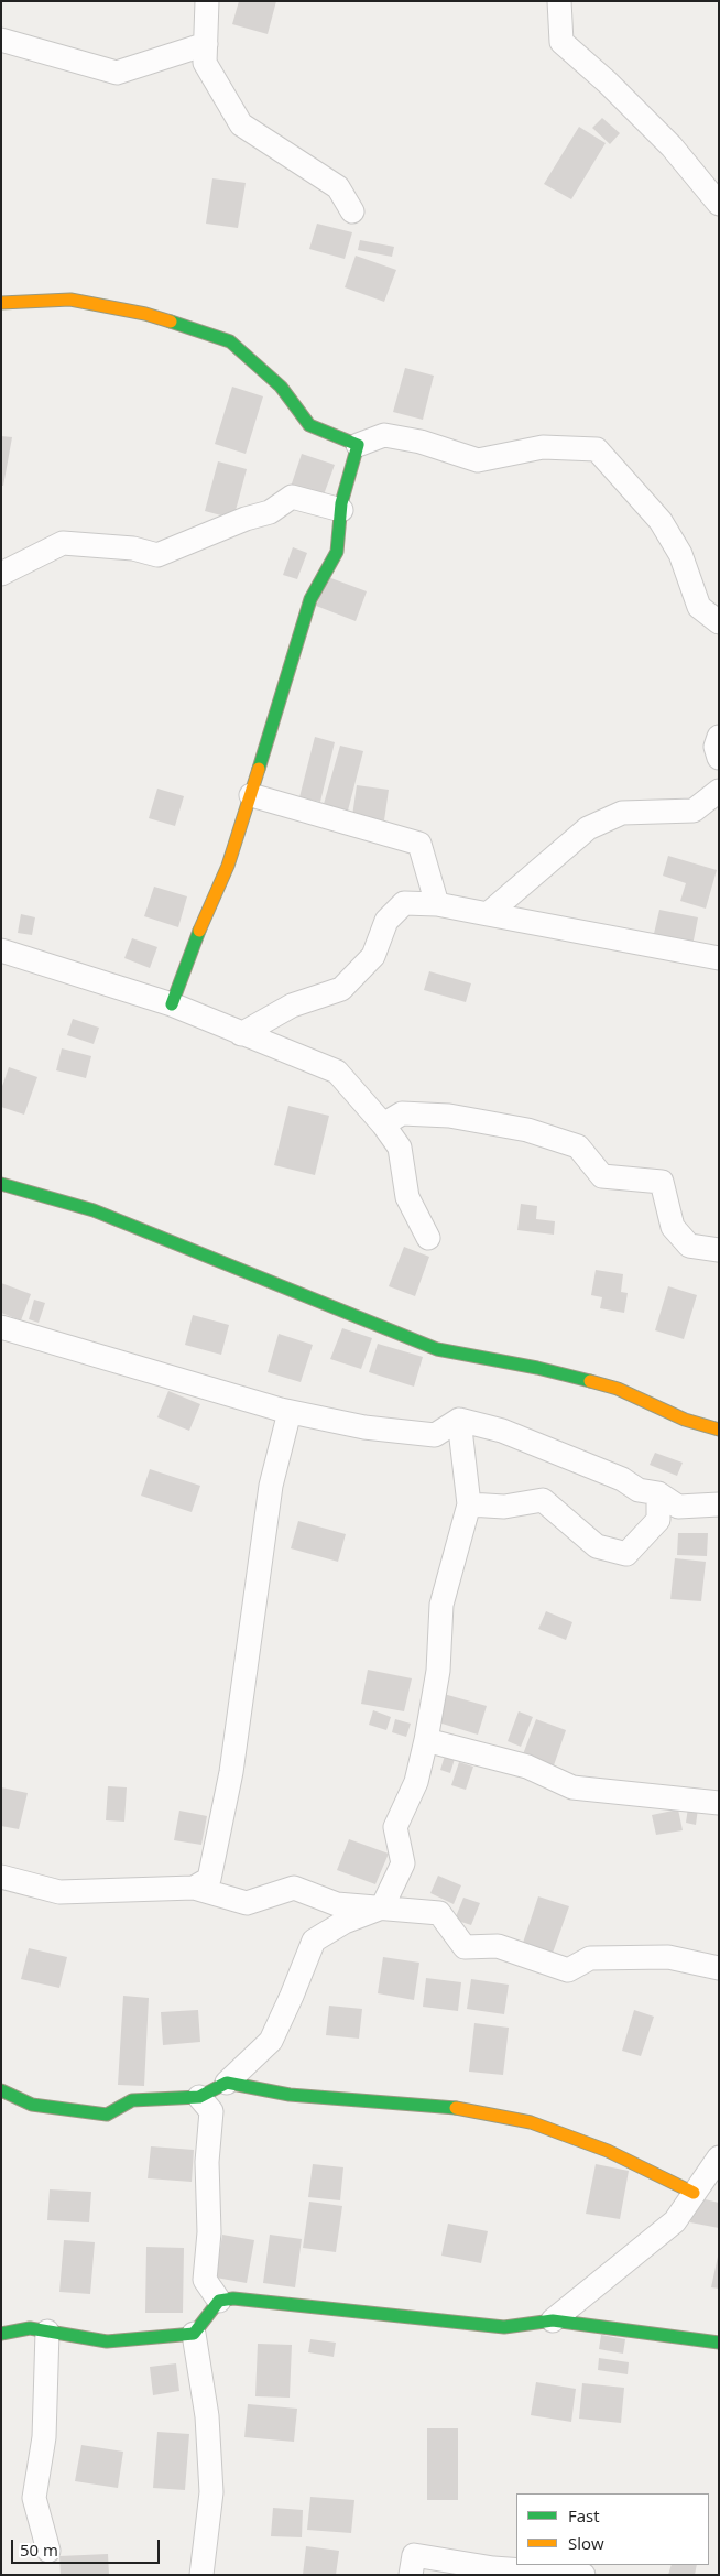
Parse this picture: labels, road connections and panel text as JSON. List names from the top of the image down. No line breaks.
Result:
{"legend":["Fast","Slow"],"scale_bar":"50 m"}
